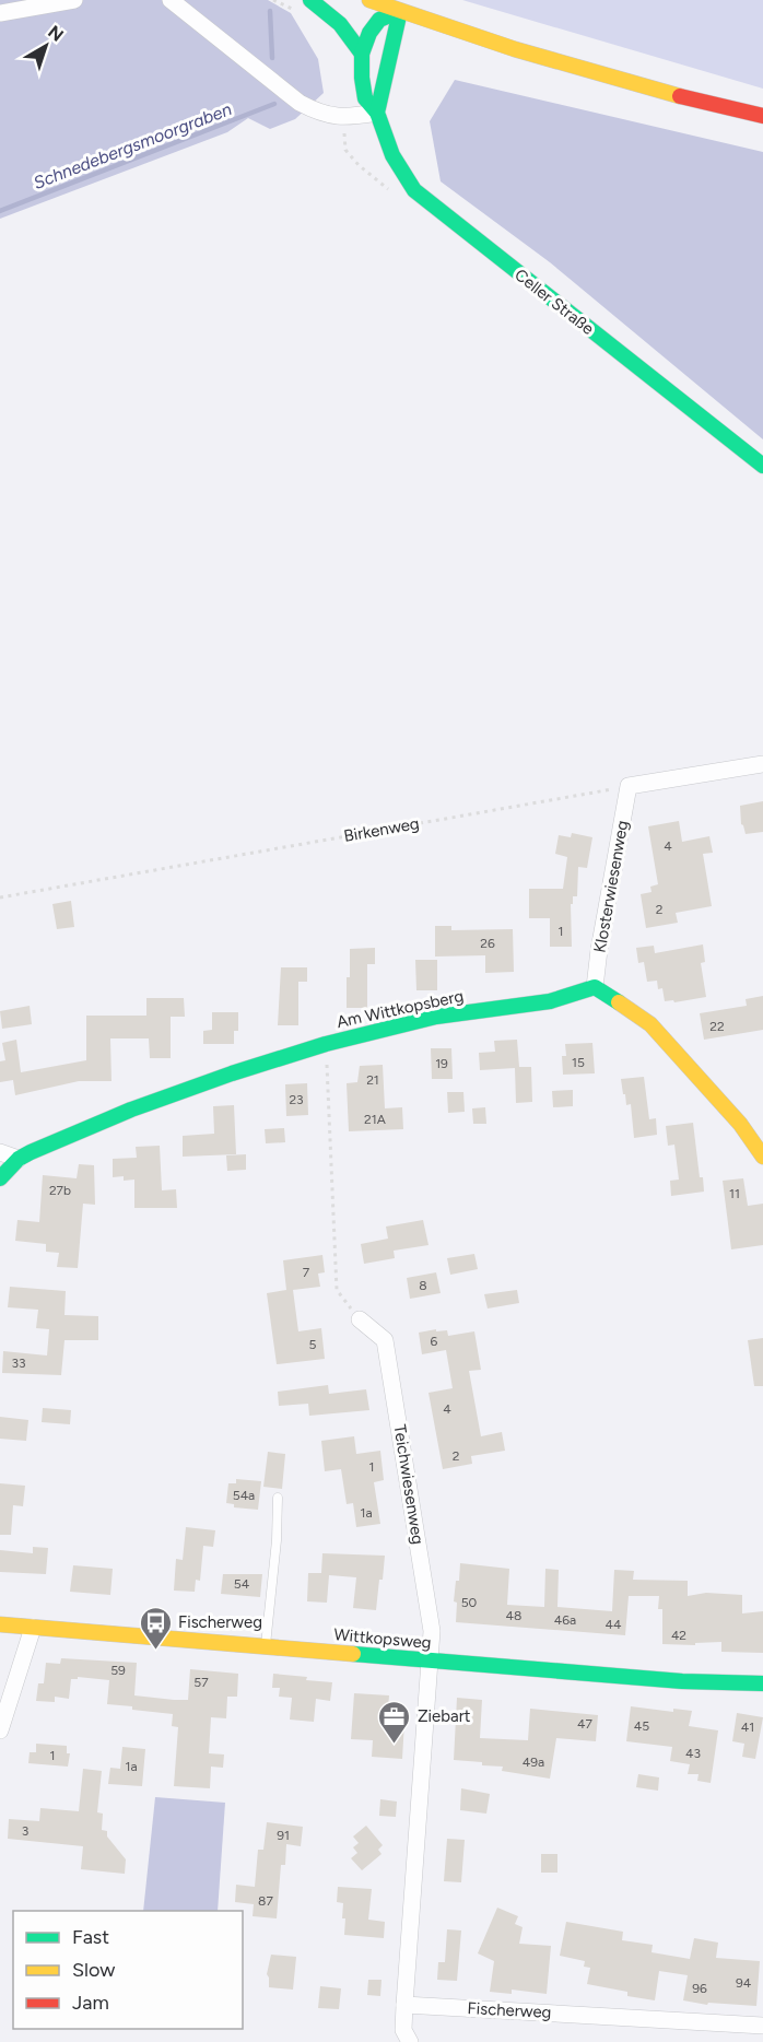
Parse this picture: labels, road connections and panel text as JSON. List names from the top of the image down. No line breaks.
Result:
{"streets":{"street":["Celler Straße","Klosterwiesenweg","Am Wittkopsberg","Teichwiesenweg","Wittkopsweg","Fischerweg"],"path":["Birkenweg"]},"crossings":[["Birkenweg","Klosterwiesenweg"],["Klosterwiesenweg","Am Wittkopsberg"],["Teichwiesenweg","Wittkopsweg"]],"water":["Schnedebergsmoorgraben"],"places":{"bus stop":["Fischerweg"],"office":["Ziebart"]},"house_numbers":["4","2","1","26","22","15","19","21","23","21A","27b","11","7","8","6","5","33","4","2","1","54a","1a","54","50","48","46a","44","42","59","57","47","45","41","43","1","49a","1a","3","91","87","94","96"],"legend":["Fast","Slow","Jam"],"north":"top right"}
